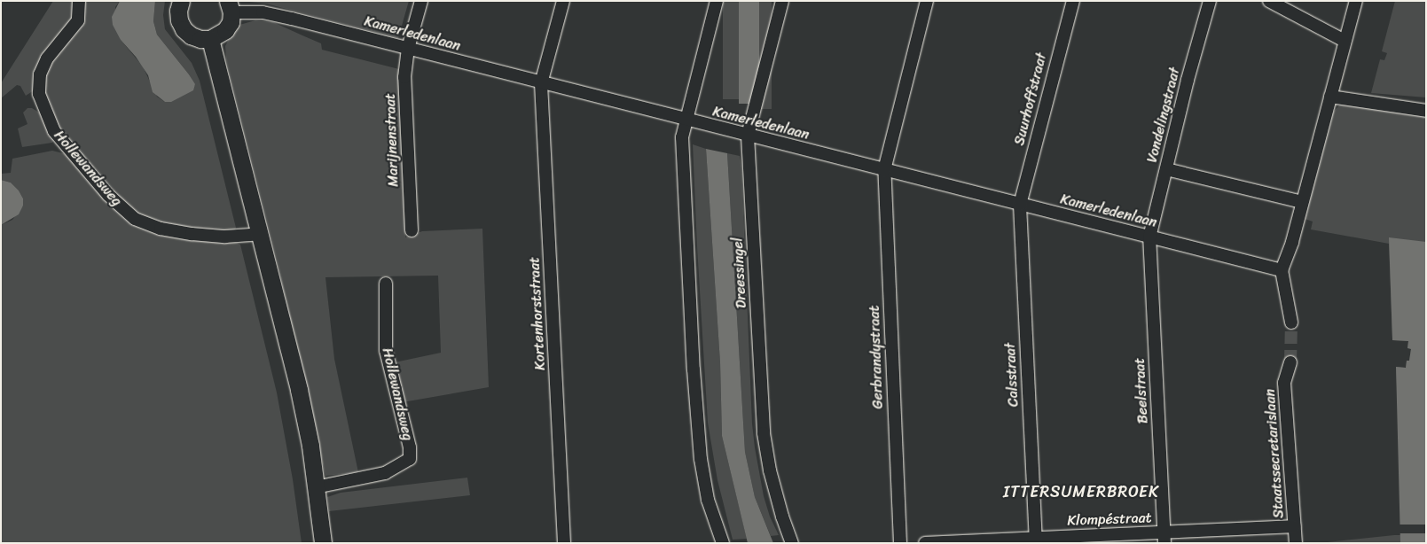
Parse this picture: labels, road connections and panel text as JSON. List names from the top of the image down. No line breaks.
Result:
{"streets":{"street":["Kamerledenlaan","Suurhoffstraat","Vondelingstraat","Marijnenstraat","Hollewandsweg","Dreessingel","Kortenhorststraat","Gerbrandystraat","Calsstraat","Beelstraat","Staatssecretarislaan","Klompéstraat"]},"crossings":[["Kamerledenlaan","Suurhoffstraat"],["Kamerledenlaan","Vondelingstraat"],["Kamerledenlaan","Marijnenstraat"],["Kamerledenlaan","Dreessingel"],["Kamerledenlaan","Kortenhorststraat"],["Kamerledenlaan","Gerbrandystraat"],["Kamerledenlaan","Calsstraat"],["Kamerledenlaan","Beelstraat"],["Suurhoffstraat","Calsstraat"],["Vondelingstraat","Beelstraat"],["Calsstraat","Klompéstraat"],["Beelstraat","Klompéstraat"],["Staatssecretarislaan","Klompéstraat"]],"districts":["ITTERSUMERBROEK"]}
